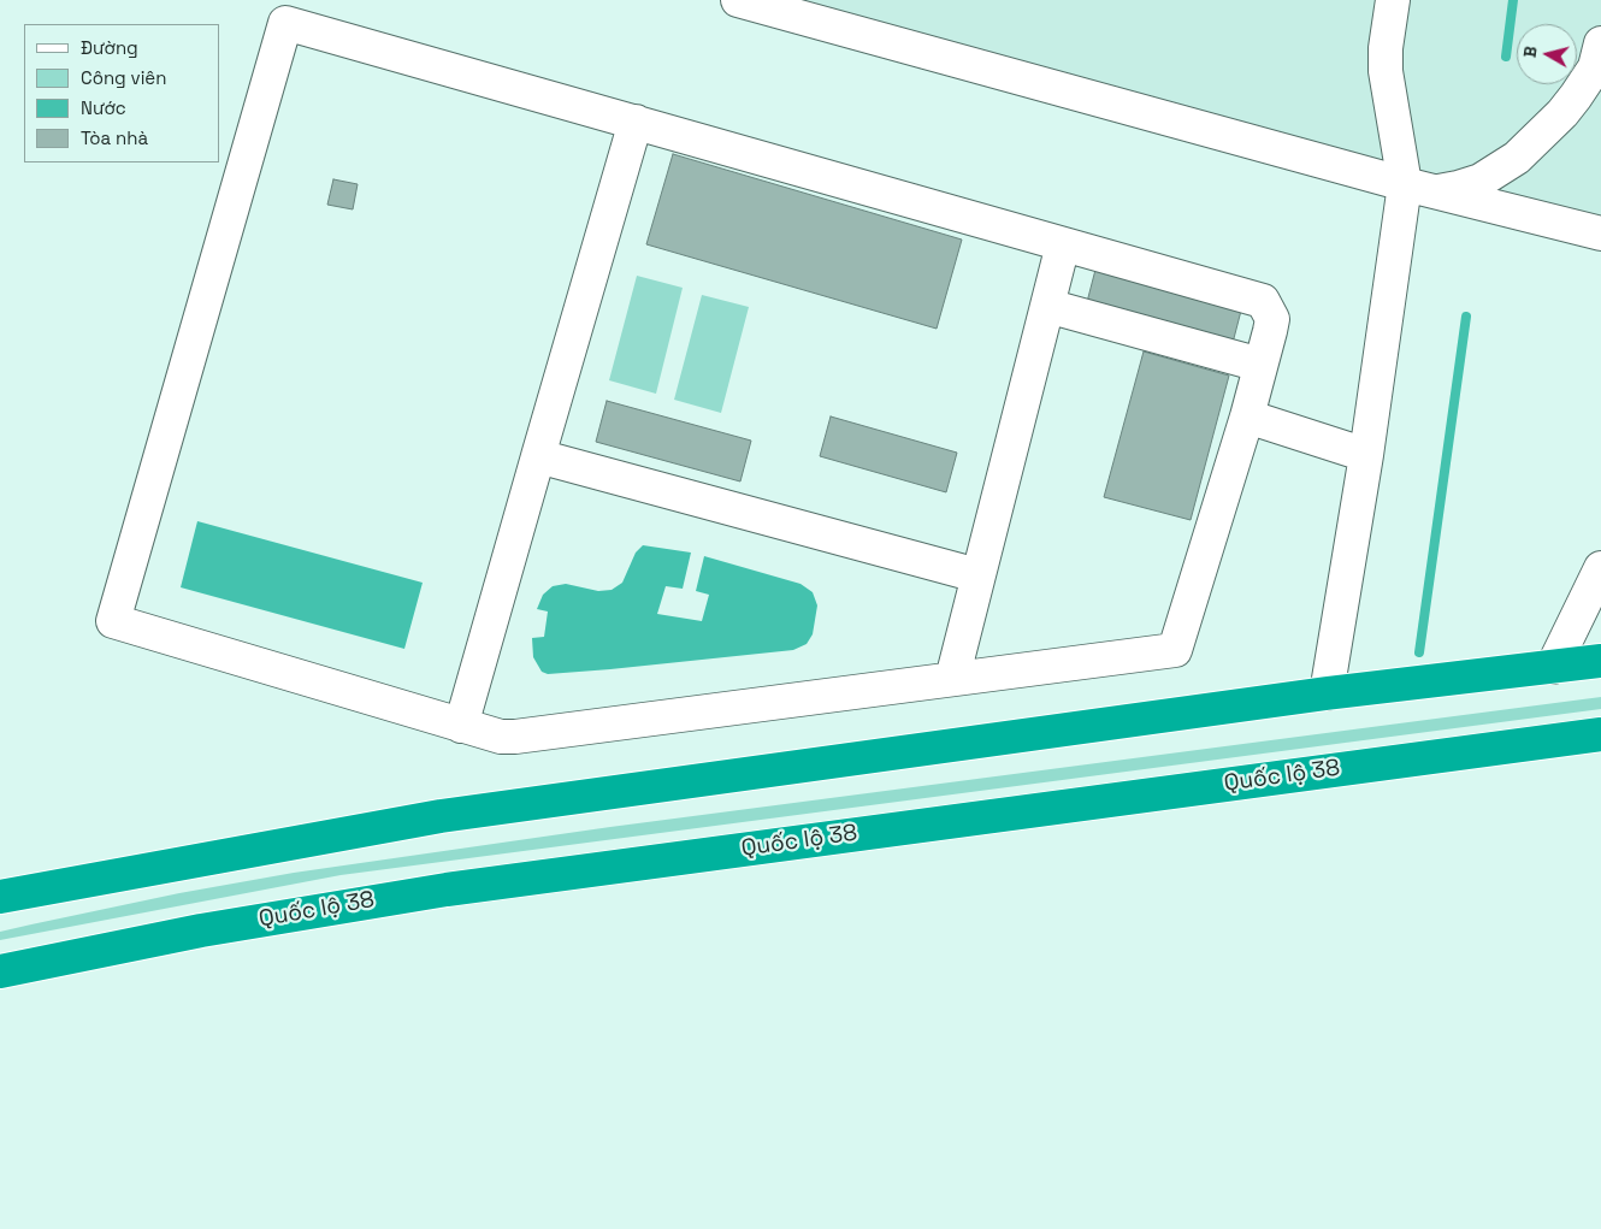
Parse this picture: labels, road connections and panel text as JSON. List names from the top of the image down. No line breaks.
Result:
{"streets":{"highway":["Quốc lộ 38"]},"legend":["Đường","Công viên","Nước","Tòa nhà"],"north":"left"}
